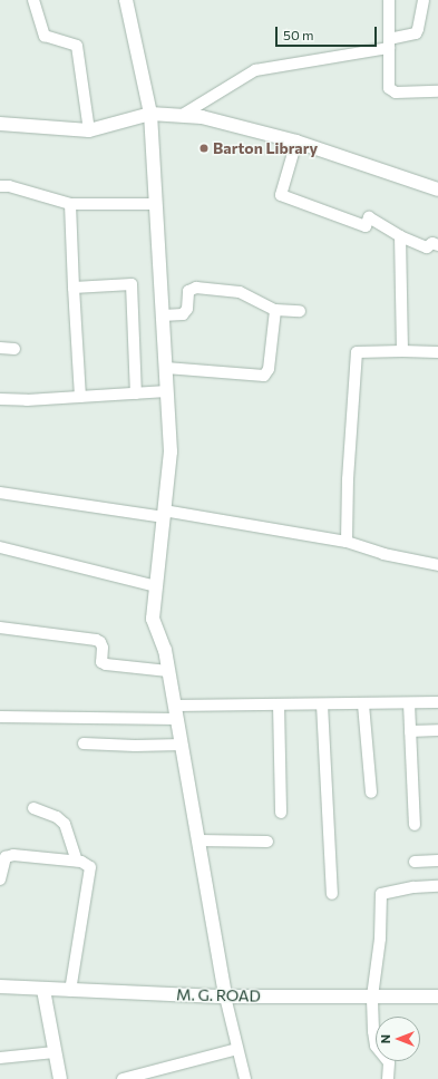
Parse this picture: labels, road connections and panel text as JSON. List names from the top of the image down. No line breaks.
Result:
{"streets":{"street":["M. G. ROAD"]},"places":["Barton Library"],"scale_bar":"50 m","north":"left"}
